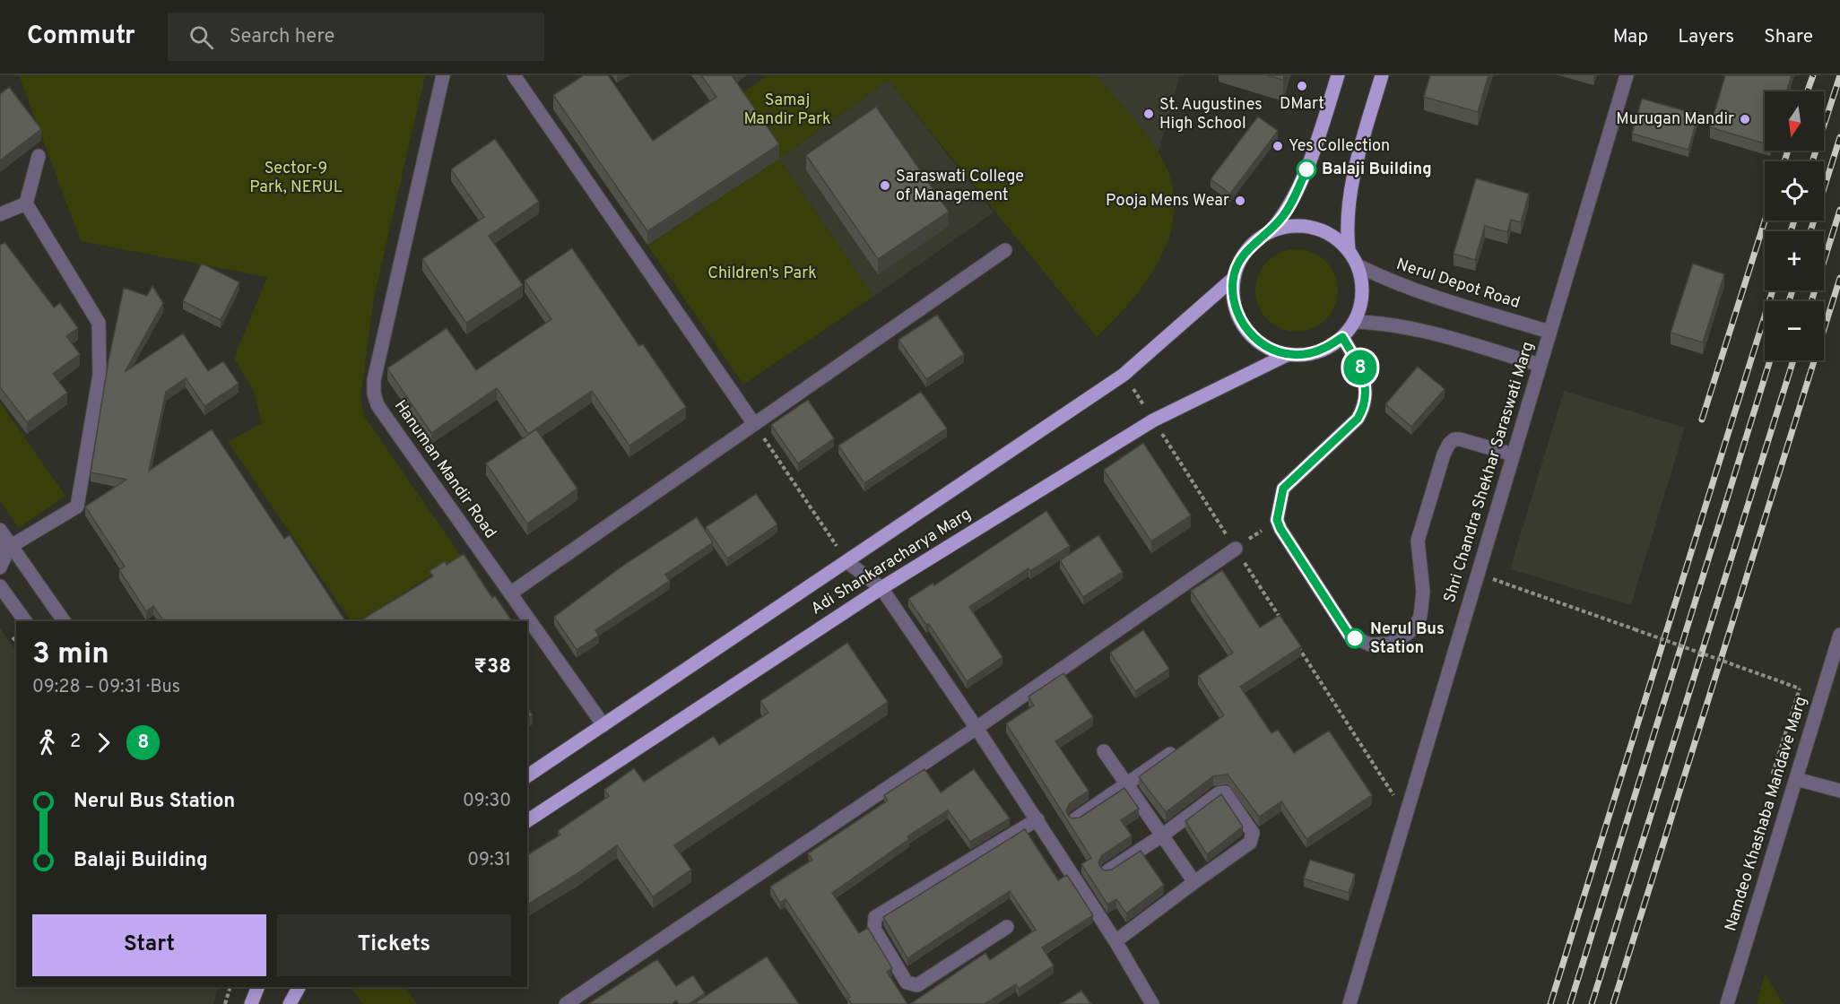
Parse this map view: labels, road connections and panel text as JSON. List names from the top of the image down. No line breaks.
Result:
{"streets":{"main road":["Adi Shankaracharya Marg"],"street":["Nerul Depot Road","Hanuman Mandir Road","Shri Chandra Shekhar Saraswati Marg","Namdeo Khashaba Mandave Marg"]},"crossings":[["Nerul Depot Road","Shri Chandra Shekhar Saraswati Marg"],["Nerul Depot Road","Adi Shankaracharya Marg"],["Hanuman Mandir Road","Adi Shankaracharya Marg"]],"parks":["Samaj Mandir Park","Sector-9 Park, NERUL","Children's Park"],"places":["DMart","St. Augustines High School","Murugan Mandir","Yes Collection","Balaji Building","Saraswati College of Management","Pooja Mens Wear","Nerul Bus Station"],"lines":["bus line 8"],"north":"bottom","page":{"header":"Commutr","search":"Search here","nav":["Map","Layers","Share"],"on_map":"8","map_buttons":["+","−"],"heading":["3 min","09:28 – 09:31 · Bus","₹38"],"legs":["2","8"],"list":[{"name":"Nerul Bus Station","value":"09:30"},{"name":"Balaji Building","value":"09:31"}],"buttons":["Start","Tickets"]}}
